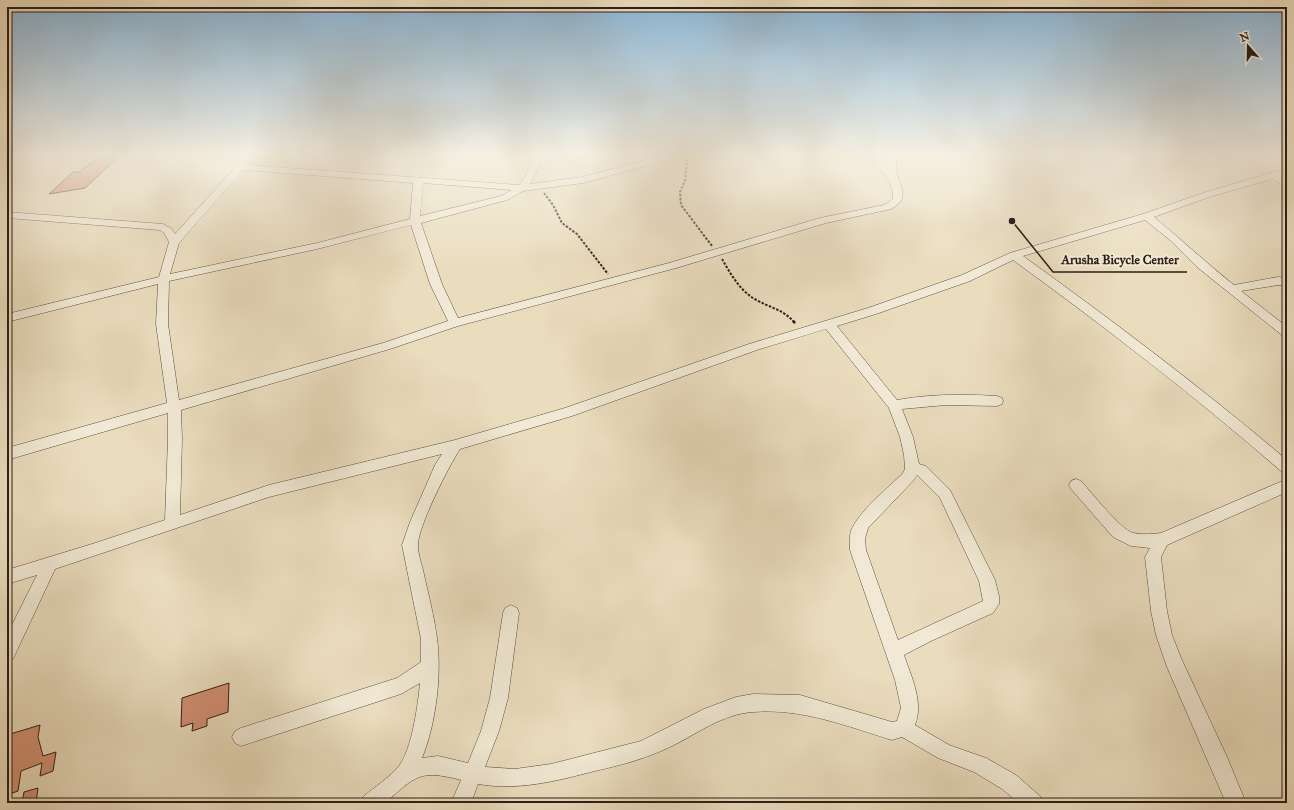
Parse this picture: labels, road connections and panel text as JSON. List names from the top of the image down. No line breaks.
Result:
{"places":["Arusha Bicycle Center"],"north":"top"}
